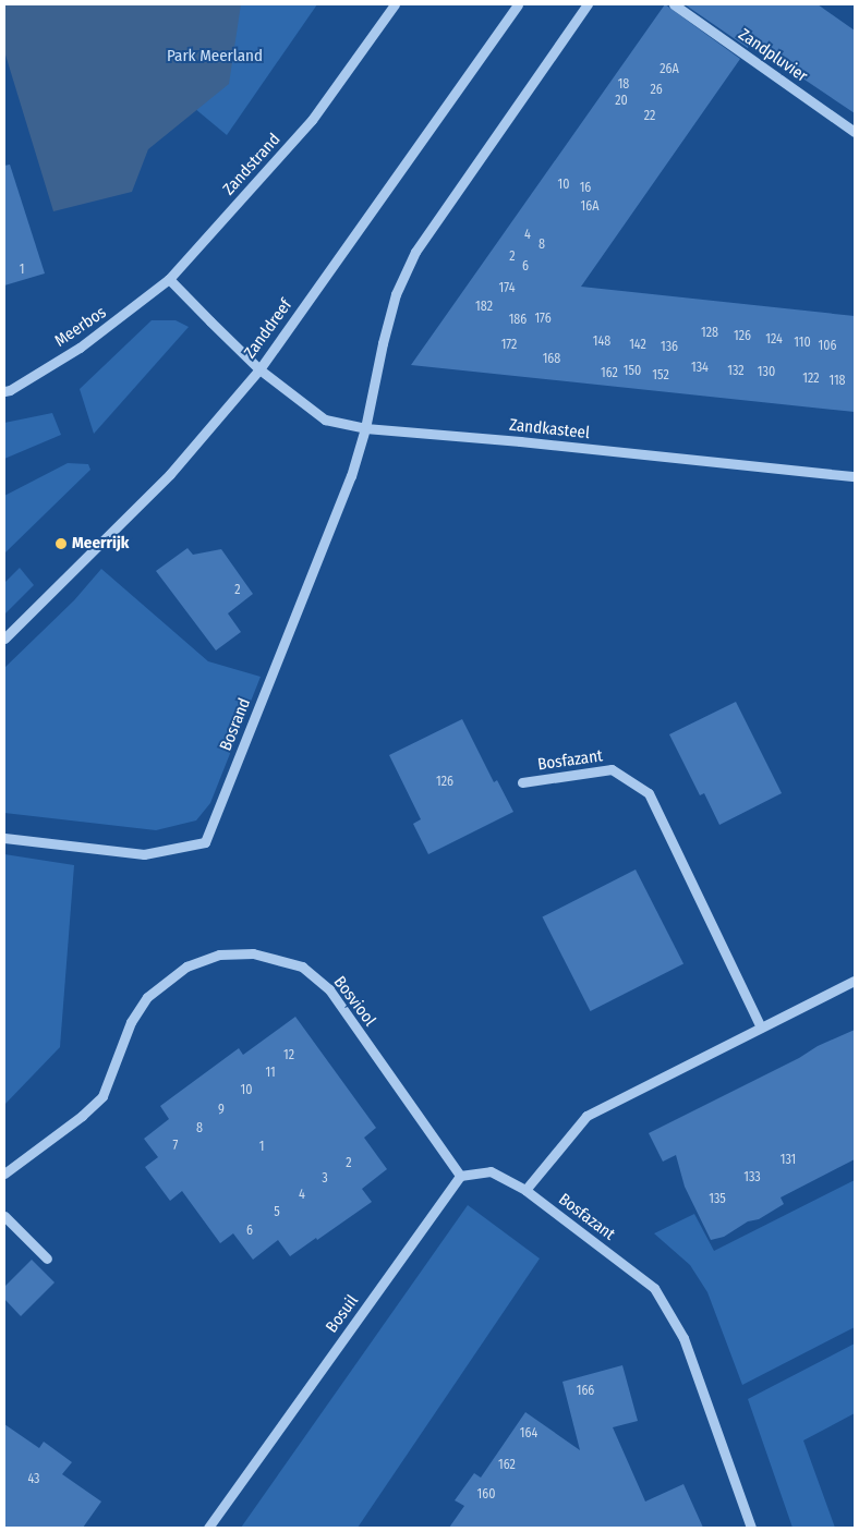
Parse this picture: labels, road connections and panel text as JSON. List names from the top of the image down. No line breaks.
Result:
{"streets":{"street":["Zandpluvier","Zandstrand","Meerbos","Zanddreef","Zandkasteel","Bosrand","Bosfazant","Bosviool","Bosuil"]},"crossings":[["Zandstrand","Meerbos"],["Zandstrand","Zandkasteel"],["Meerbos","Zandkasteel"],["Zanddreef","Zandkasteel"],["Zandkasteel","Bosrand"],["Bosviool","Bosuil"]],"parks":["Park Meerland"],"places":["Meerrijk"],"house_numbers":["26A","18","26","20","22","10","16","16A","4","8","2","6","1","174","182","176","186","128","126","124","148","110","172","142","106","136","168","134","150","132","130","162","152","122","118","2","126","12","11","10","9","8","7","1","131","2","133","3","4","135","5","6","166","164","162","43","160"]}
